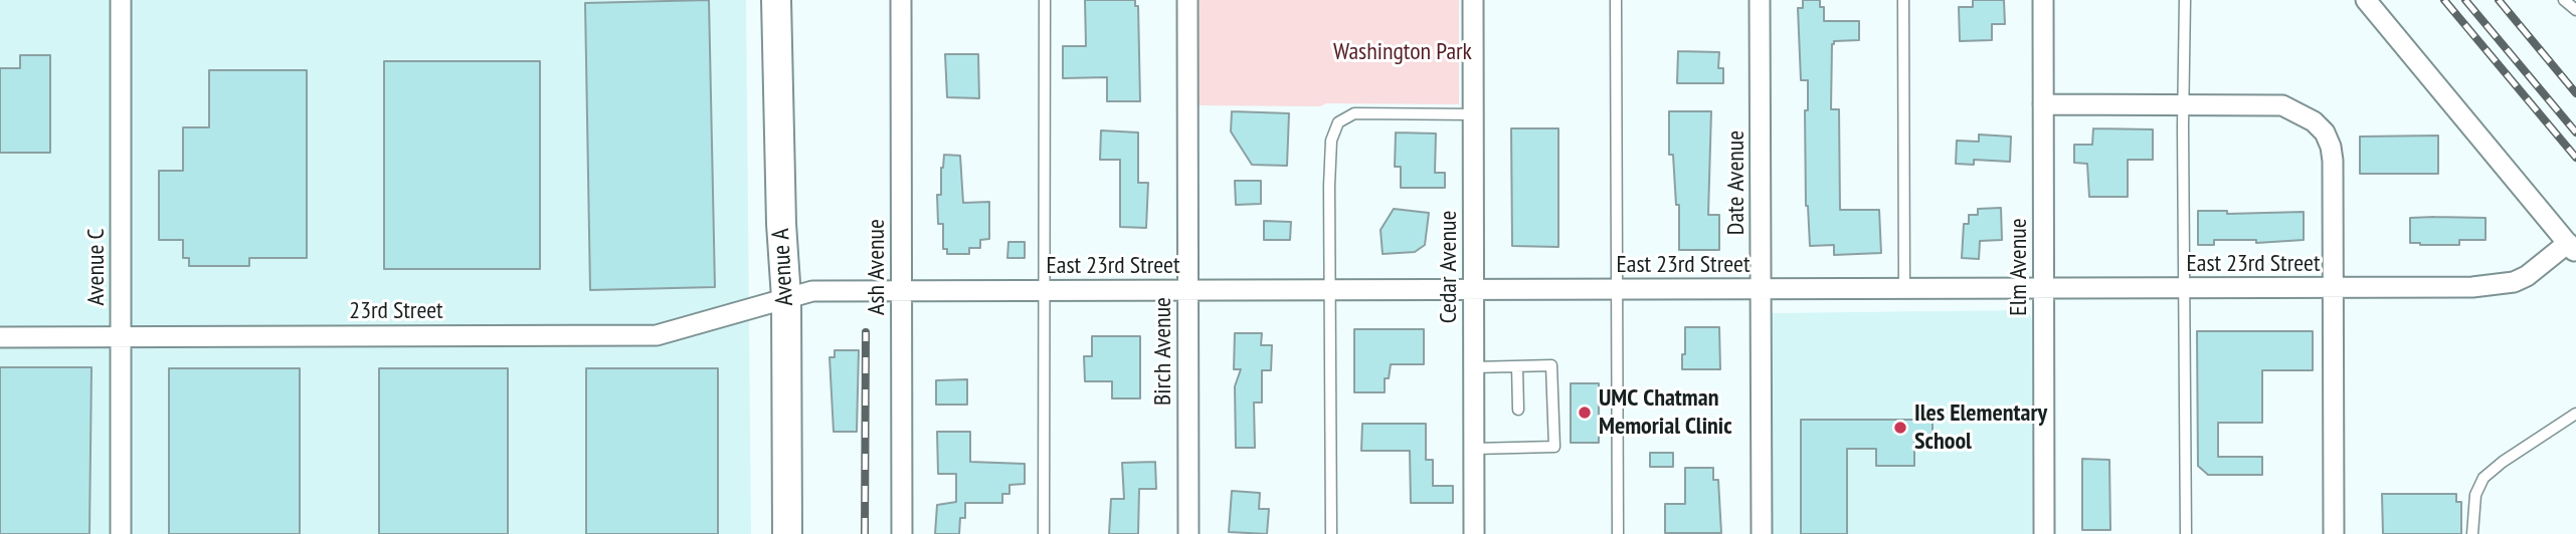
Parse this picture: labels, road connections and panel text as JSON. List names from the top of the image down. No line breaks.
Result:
{"streets":{"main road":["Avenue A"],"street":["Date Avenue","East 23rd Street","Avenue C","Ash Avenue","Cedar Avenue","Elm Avenue","23rd Street","Birch Avenue"]},"crossings":[["Date Avenue","East 23rd Street"],["East 23rd Street","Avenue A"],["East 23rd Street","Ash Avenue"],["East 23rd Street","Cedar Avenue"],["East 23rd Street","Elm Avenue"],["East 23rd Street","23rd Street"],["East 23rd Street","Birch Avenue"],["Avenue C","23rd Street"],["Avenue A","23rd Street"]],"parks":["Washington Park"],"places":["UMC Chatman Memorial Clinic","Iles Elementary School"]}
